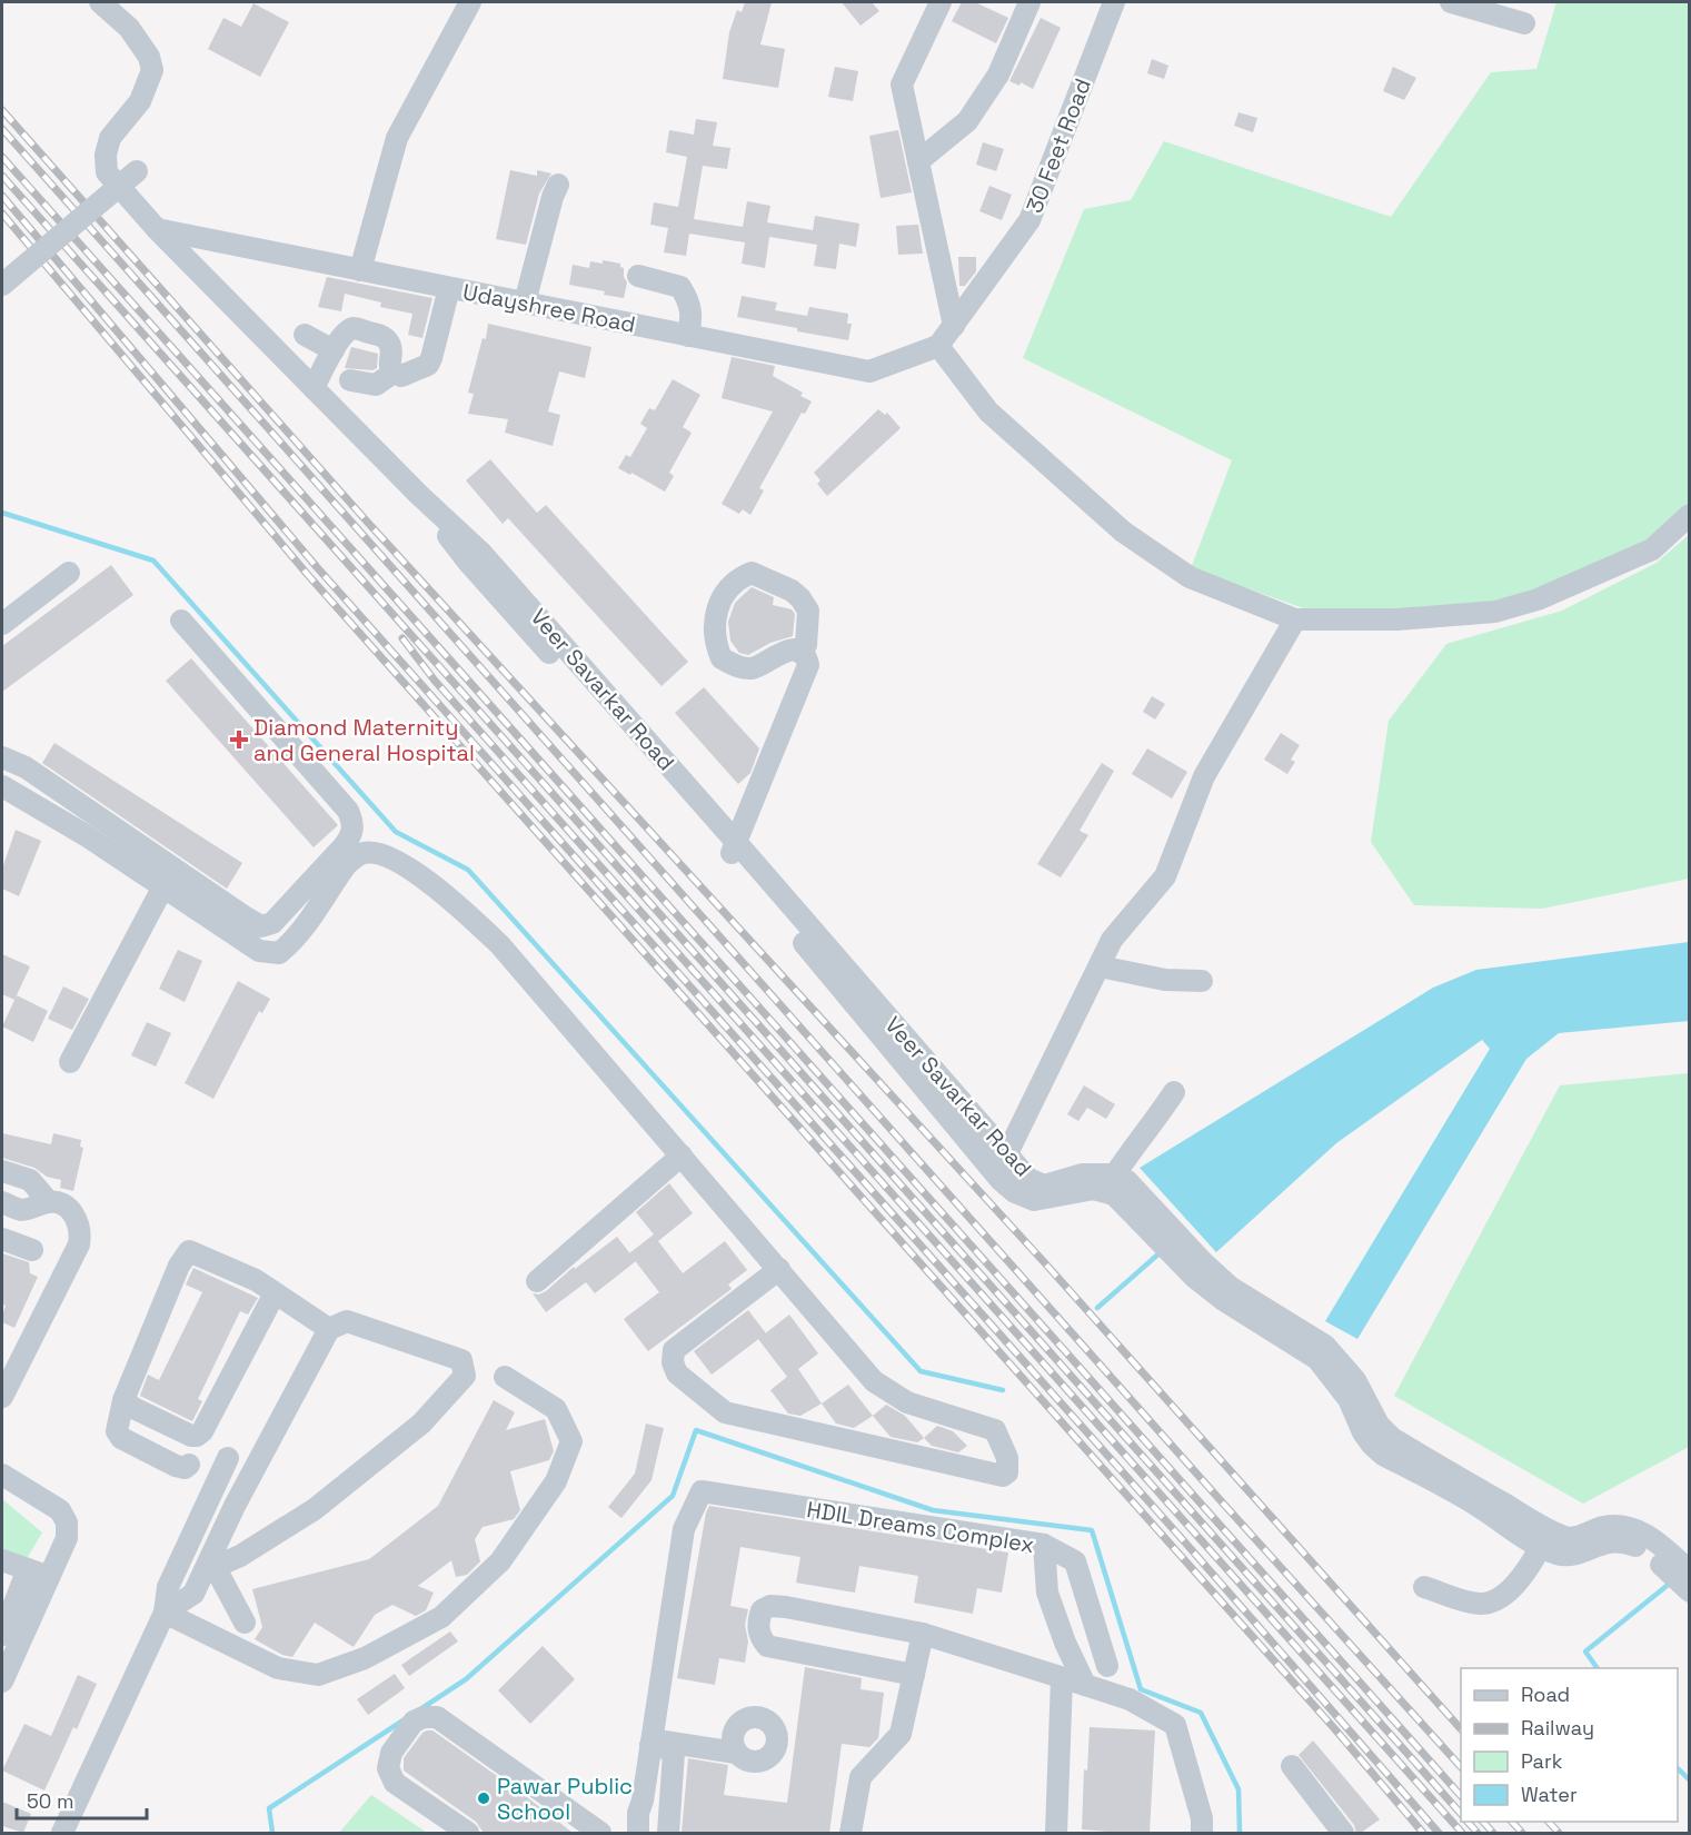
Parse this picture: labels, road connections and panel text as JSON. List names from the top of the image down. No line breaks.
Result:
{"streets":{"street":["30 Feet Road","Udayshree Road","Veer Savarkar Road","HDIL Dreams Complex"]},"crossings":[["30 Feet Road","Udayshree Road"],["Udayshree Road","Veer Savarkar Road"]],"places":{"health":["Diamond Maternity and General Hospital"],"other":["Pawar Public School"]},"legend":["Road","Railway","Park","Water"],"scale_bar":"50 m"}
